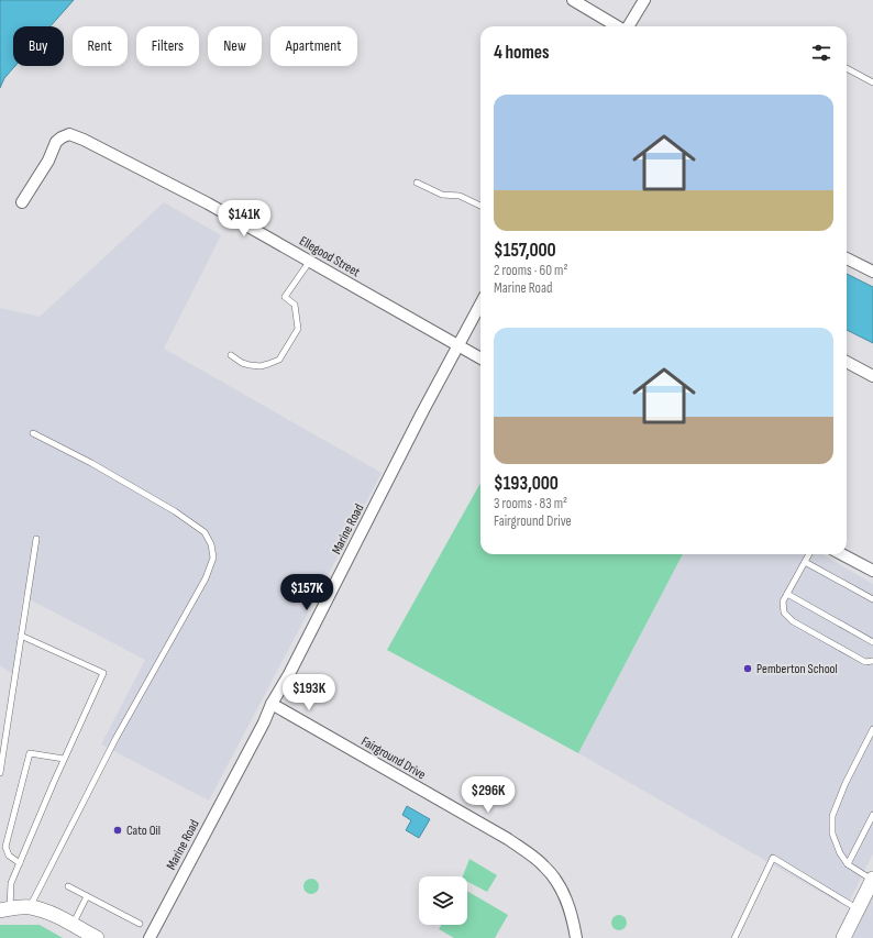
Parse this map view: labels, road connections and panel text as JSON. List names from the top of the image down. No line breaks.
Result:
{"streets":{"street":["Ellegood Street","Marine Road","Fairground Drive"]},"crossings":[["Ellegood Street","Marine Road"],["Marine Road","Fairground Drive"]],"places":["Pemberton School","Cato Oil"],"page":{"chip":["Buy","Rent","Filters","New","Apartment"],"heading":"4 homes","list":[{"name":"$157,000","note":"2 rooms · 60 m² · Marine Road"},{"name":"$193,000","note":"3 rooms · 83 m² · Fairground Drive"}],"price":["$141K","$157K","$193K","$296K"]}}
